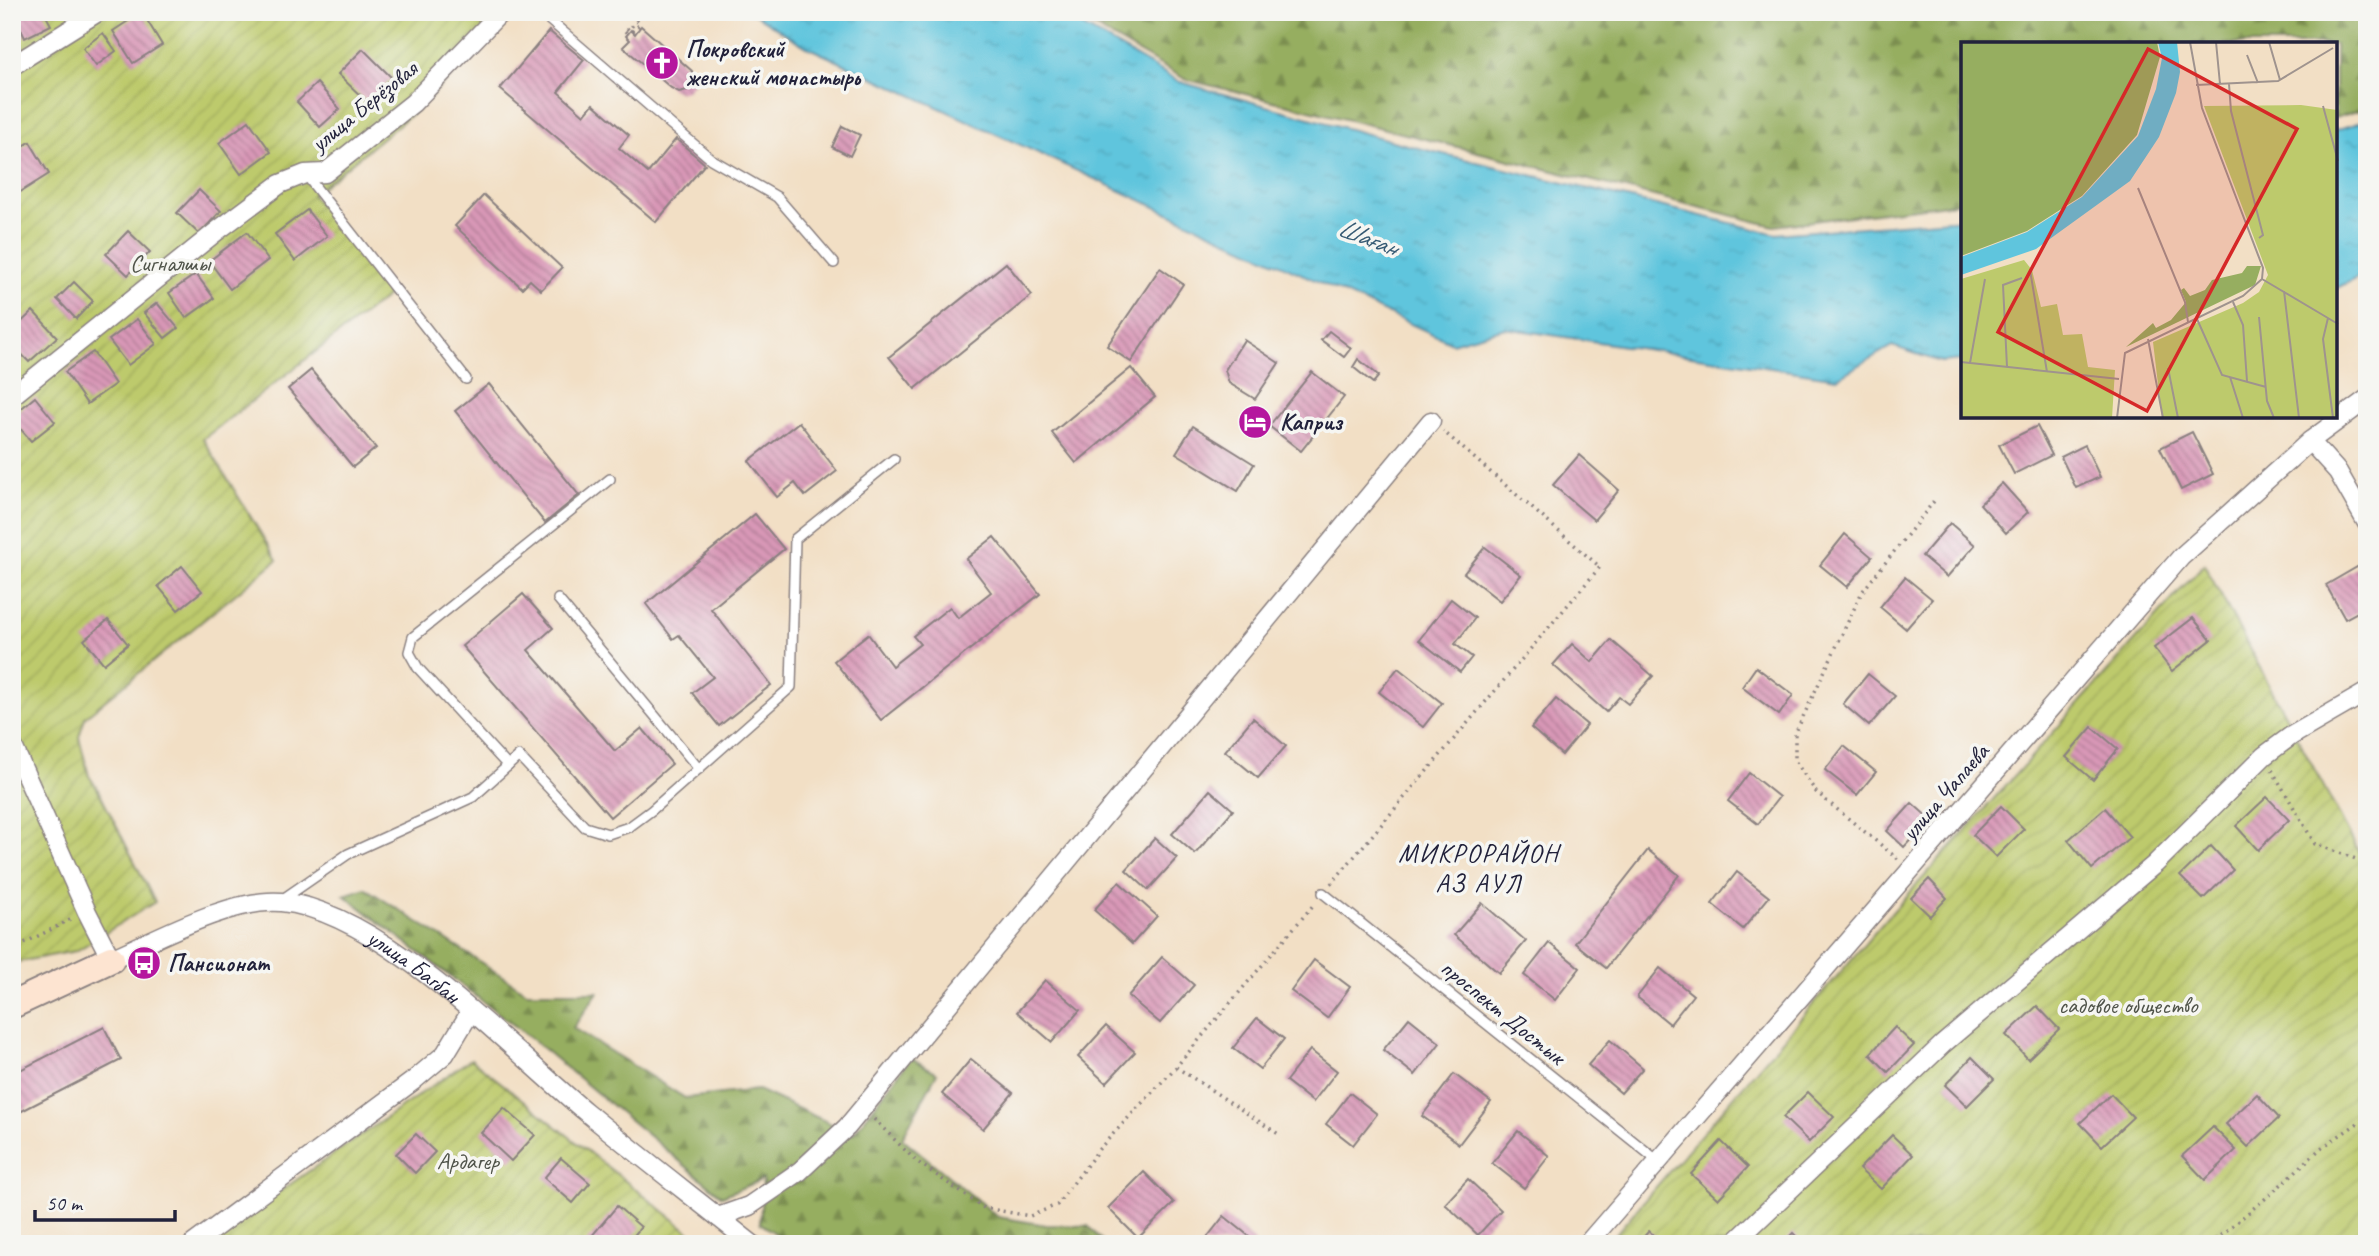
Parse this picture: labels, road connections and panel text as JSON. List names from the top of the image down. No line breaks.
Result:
{"streets":{"street":["улица Берёзовая","улица Чапаева","улица Багбан"],"lane":["проспект Достык"]},"crossings":[["улица Чапаева","проспект Достык"]],"districts":["МИКРОРАЙОН АЗ АУЛ"],"water":["Шаған"],"parks":["Сигналшы","садовое общество","Ардагер"],"places":{"church":["Покровский женский монастырь"],"hotel":["Каприз"],"bus stop":["Пансионат"]},"scale_bar":"50 m"}
